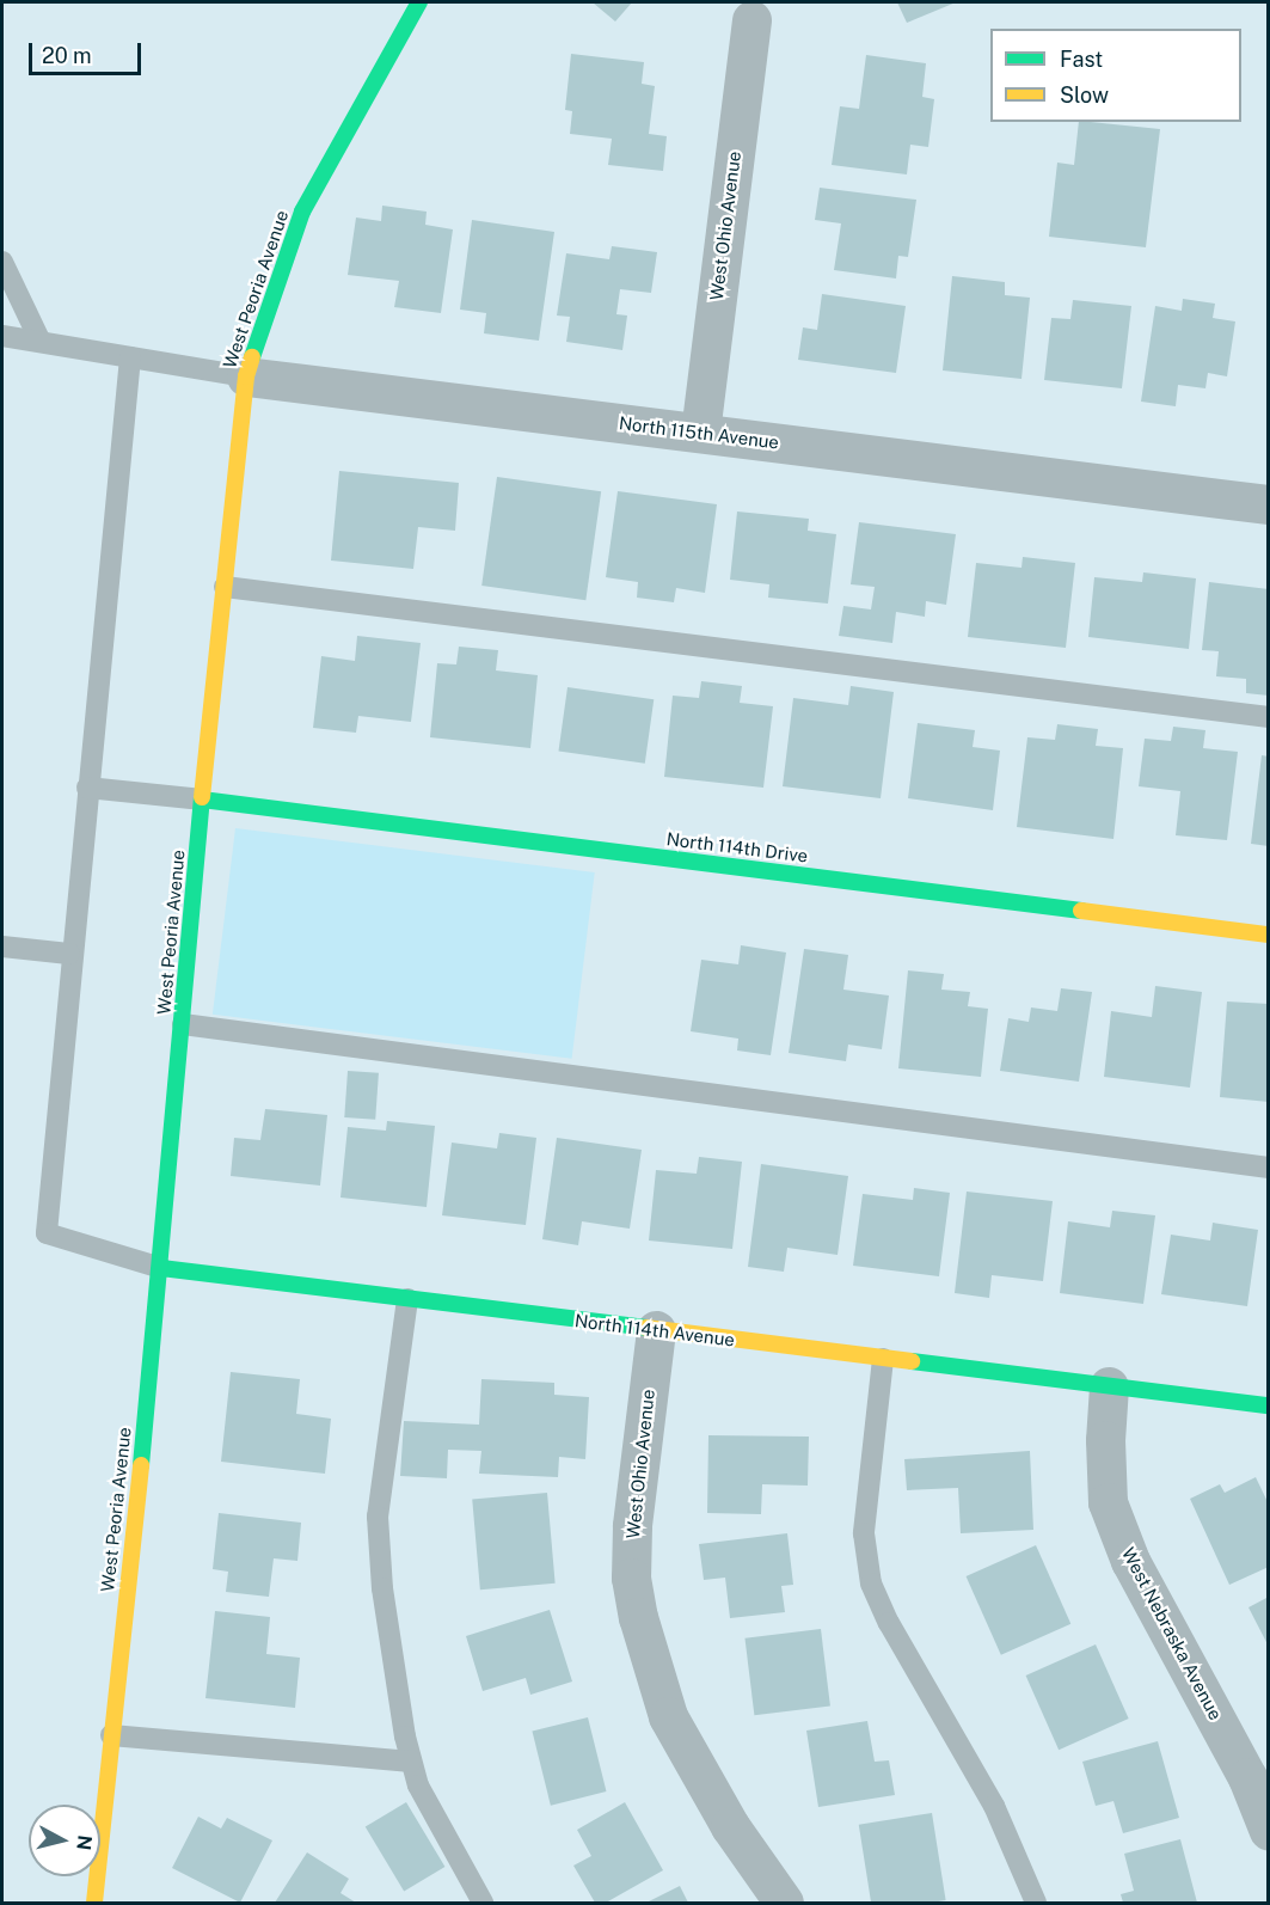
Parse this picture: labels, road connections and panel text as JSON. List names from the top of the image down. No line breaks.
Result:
{"streets":{"street":["West Ohio Avenue","West Peoria Avenue","North 115th Avenue","North 114th Drive","North 114th Avenue","West Nebraska Avenue"]},"crossings":[["West Ohio Avenue","North 115th Avenue"],["West Ohio Avenue","North 114th Avenue"],["West Peoria Avenue","North 115th Avenue"],["West Peoria Avenue","North 114th Drive"],["West Peoria Avenue","North 114th Avenue"],["North 114th Avenue","West Nebraska Avenue"]],"legend":["Fast","Slow"],"scale_bar":"20 m","north":"right"}
